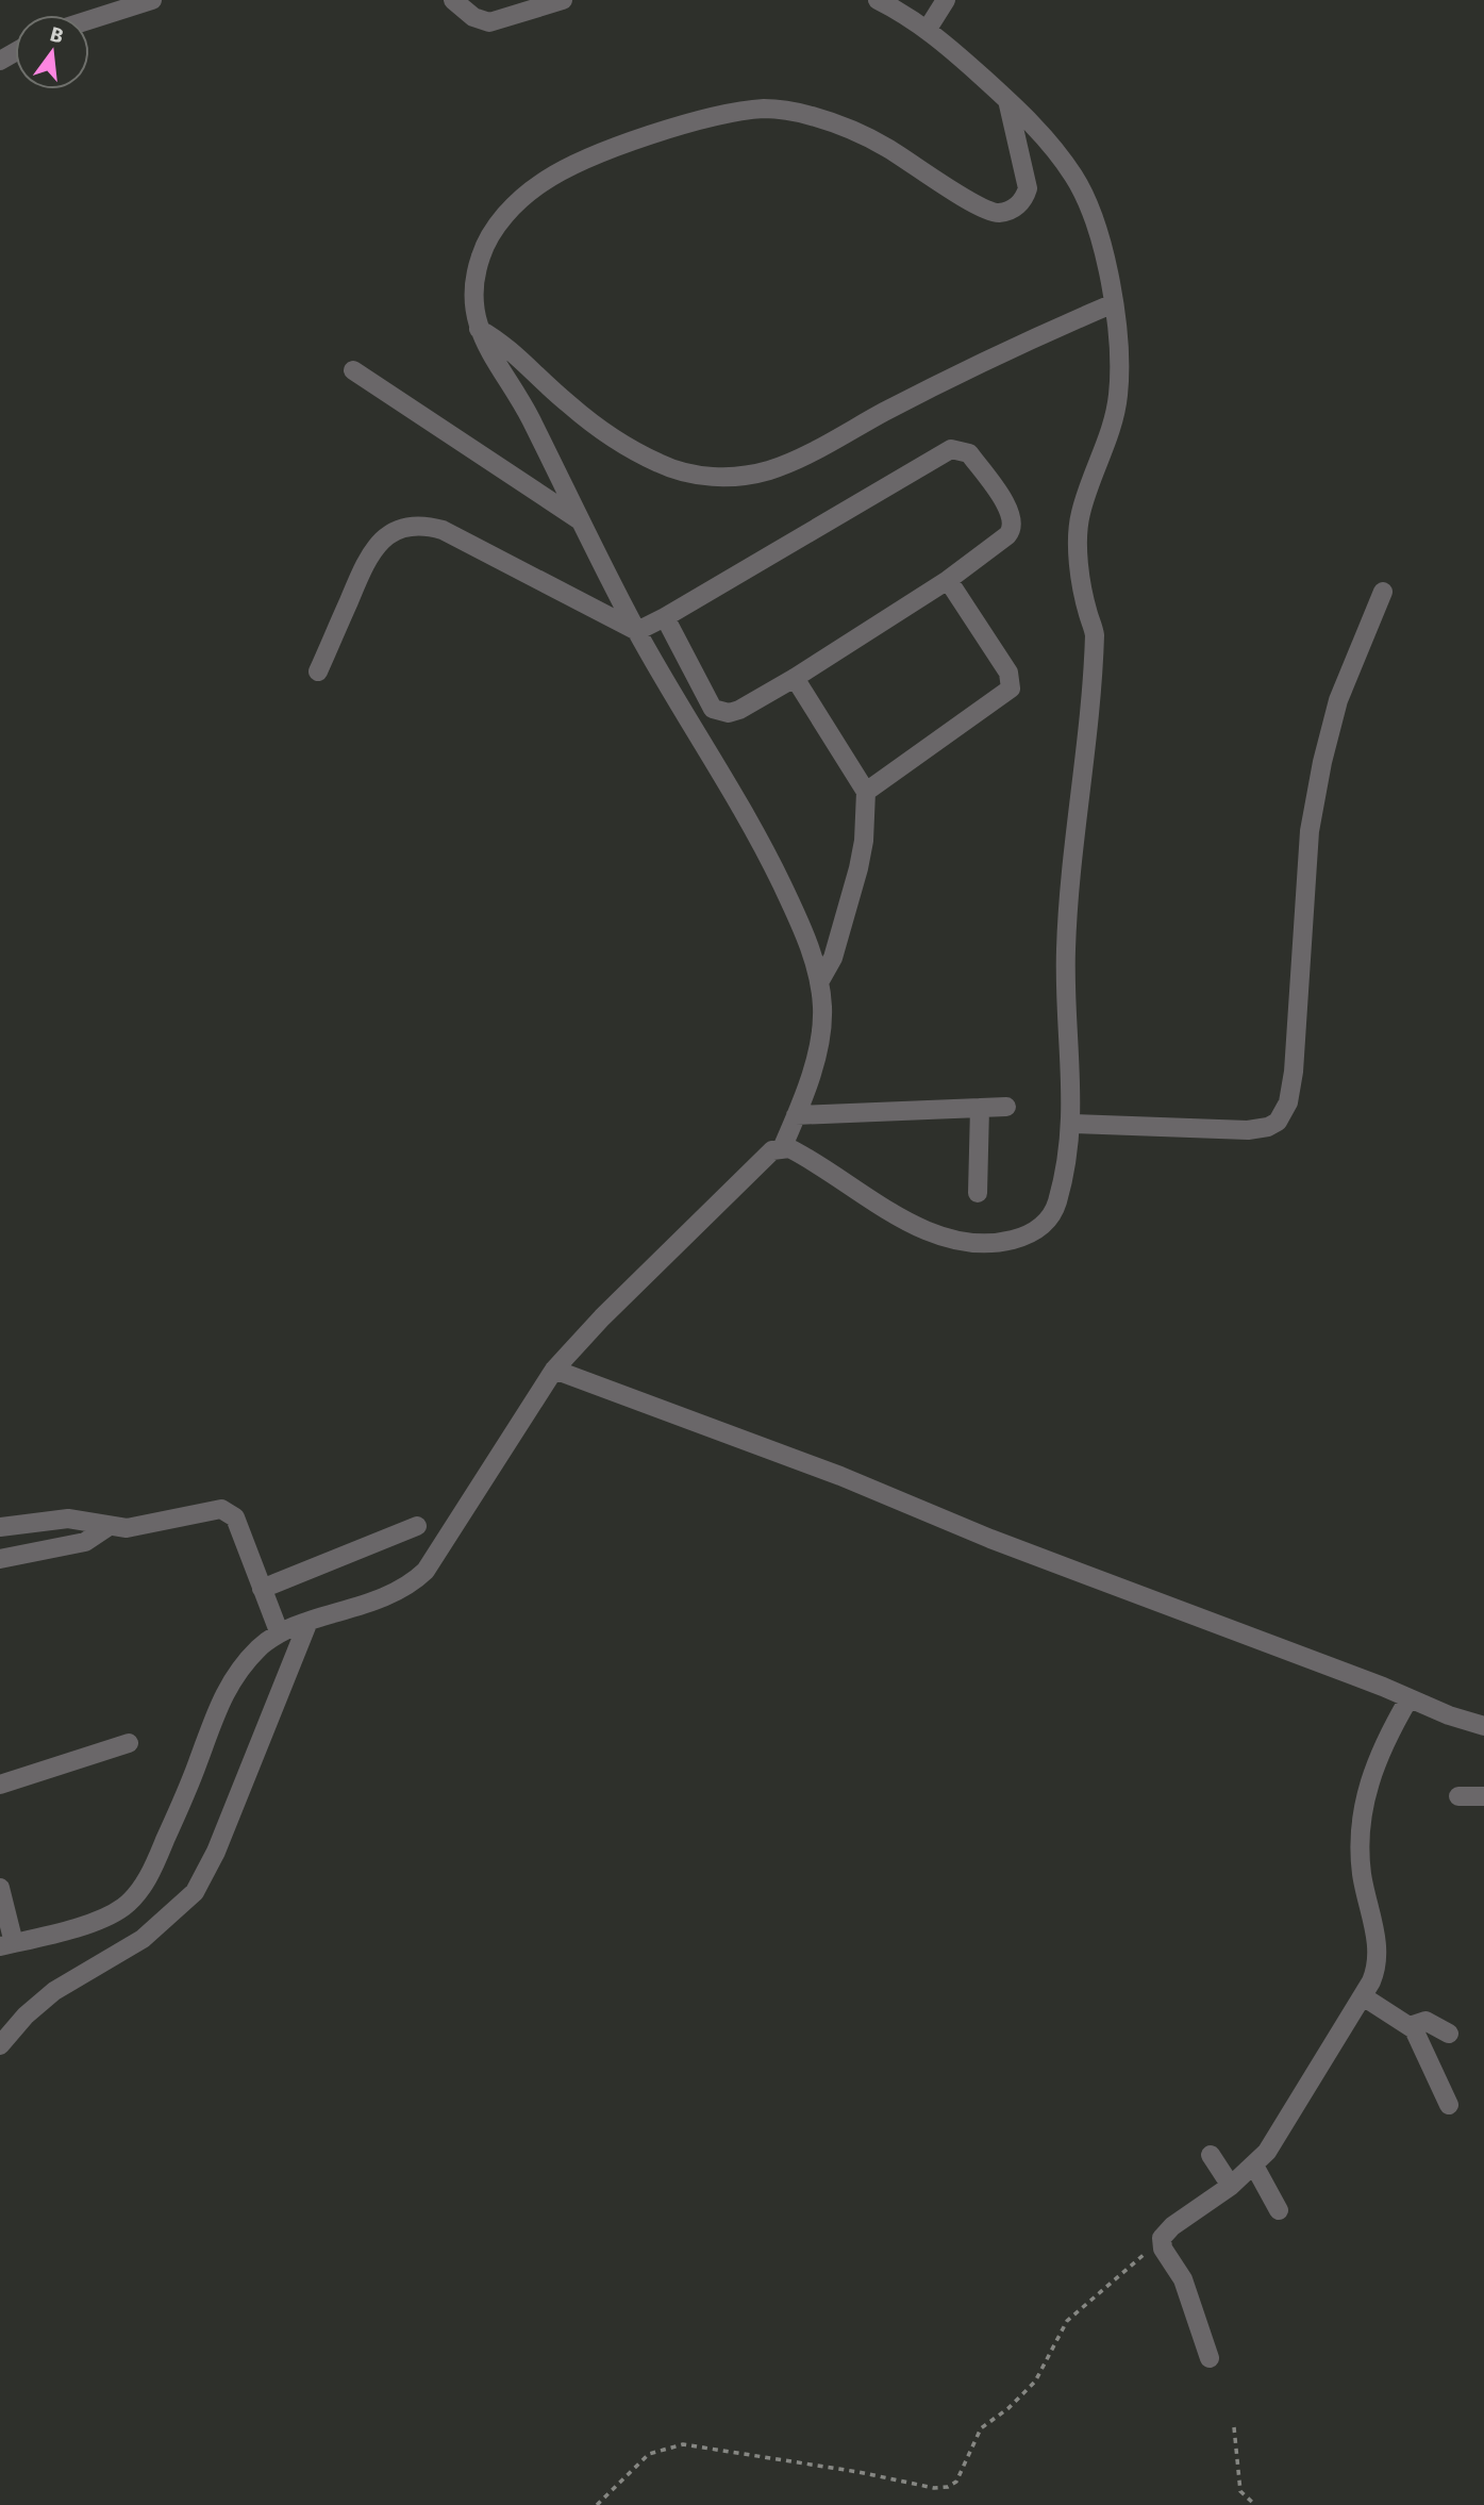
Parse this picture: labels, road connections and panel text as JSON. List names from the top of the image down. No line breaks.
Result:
{"north":"top"}
